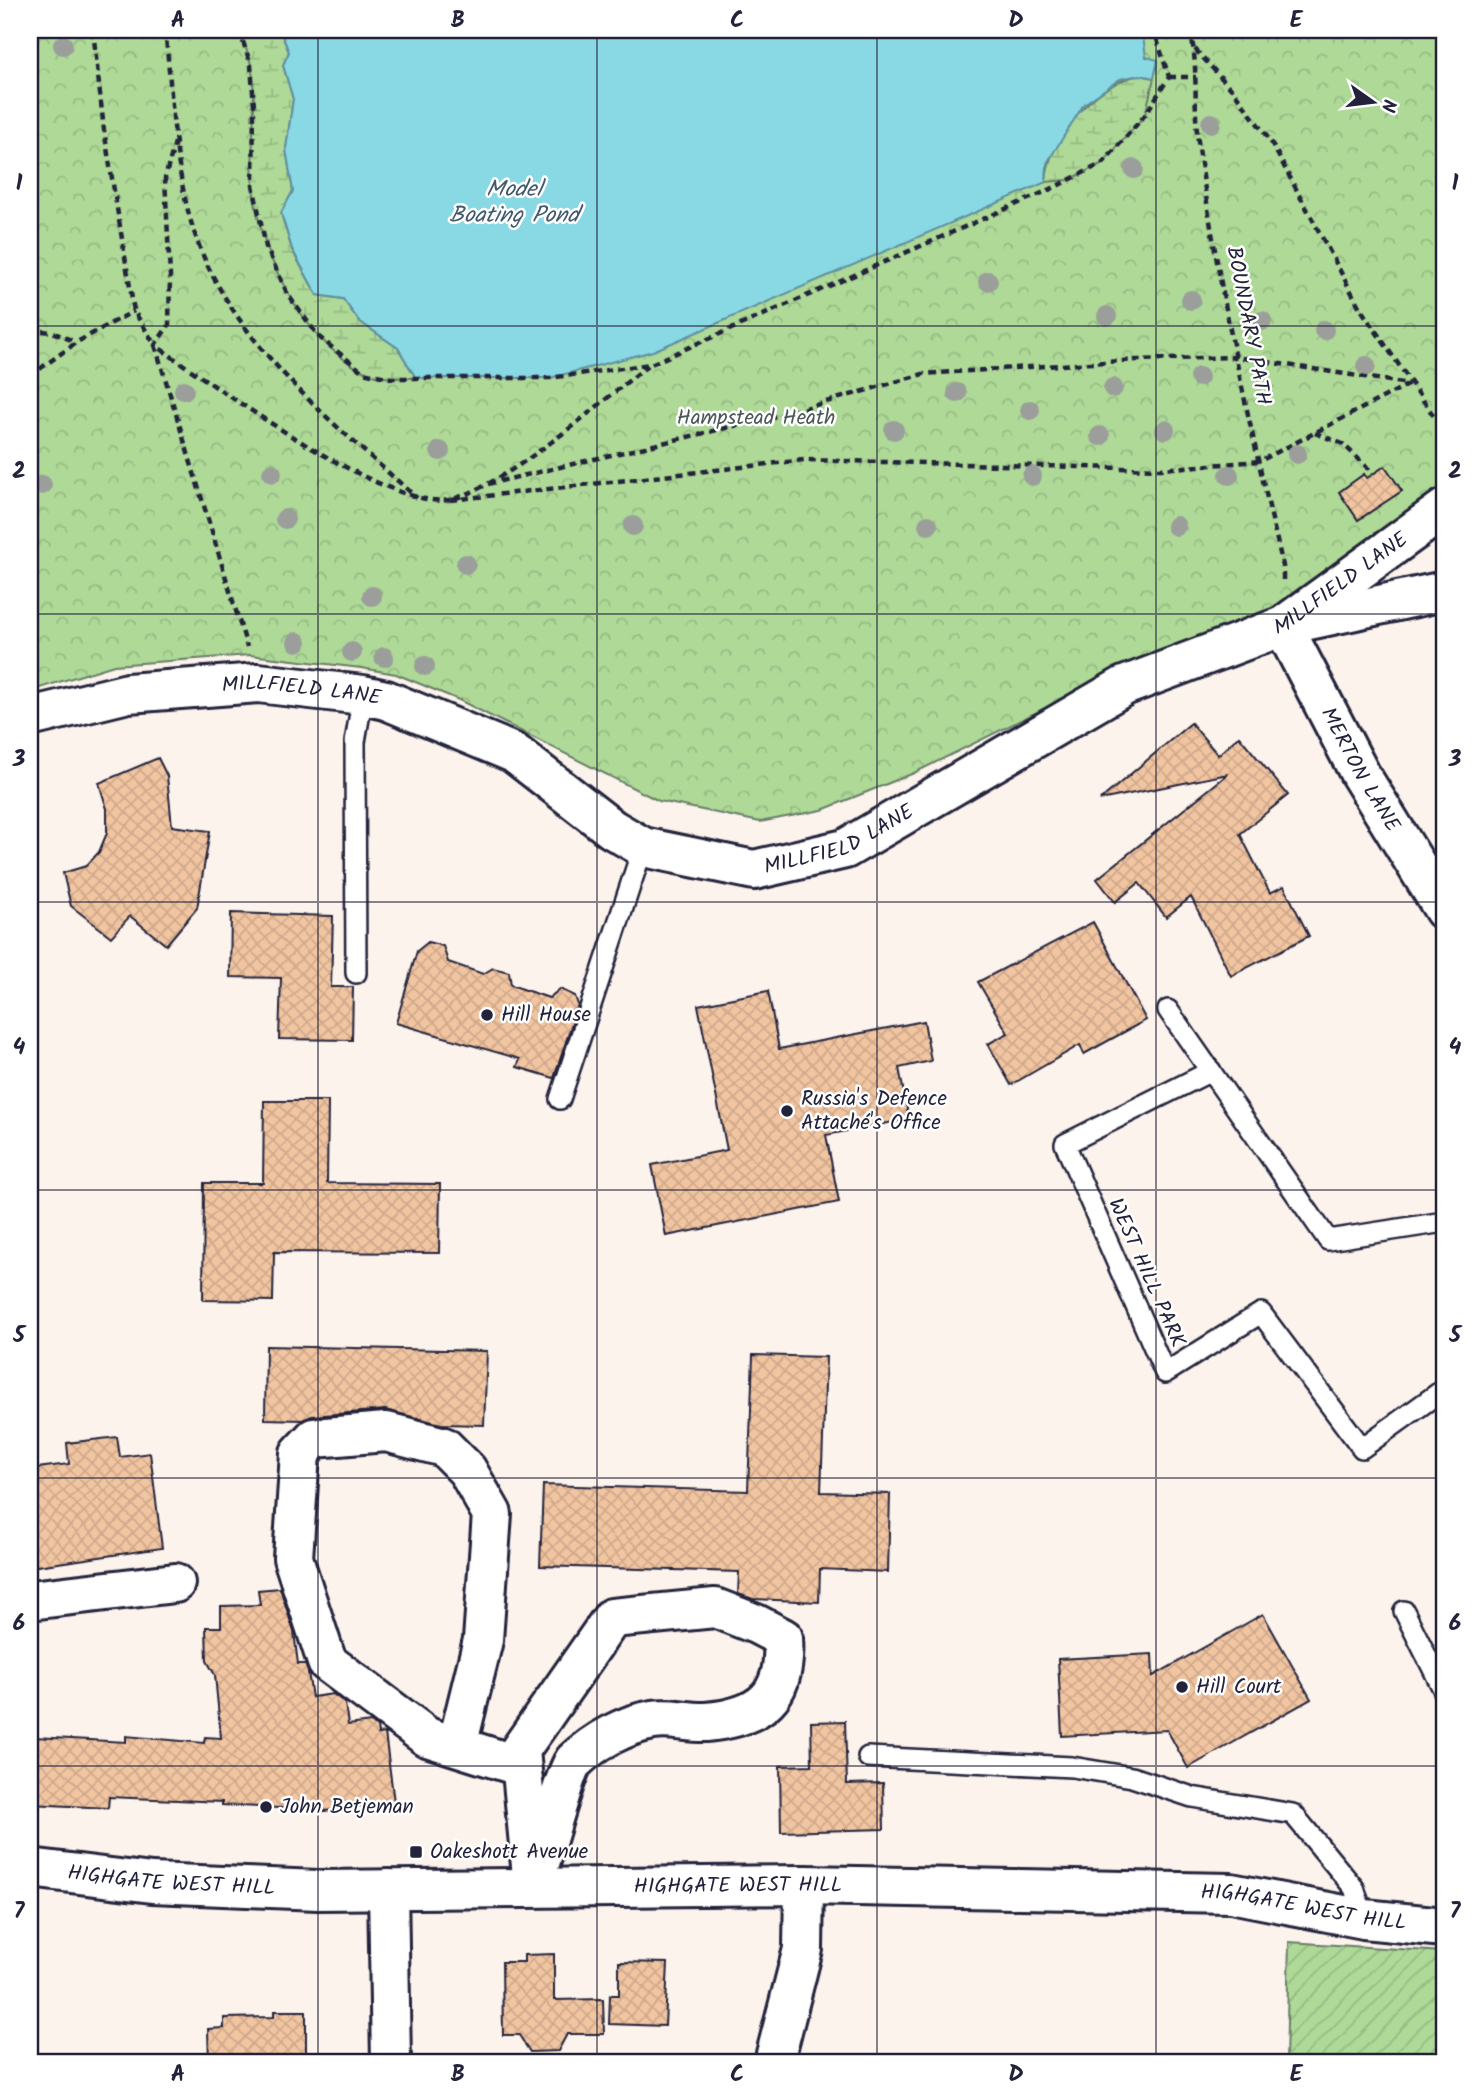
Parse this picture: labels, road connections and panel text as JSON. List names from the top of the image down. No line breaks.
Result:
{"streets":{"street":["MILLFIELD LANE","MERTON LANE","HIGHGATE WEST HILL"],"lane":["WEST HILL PARK"],"path":["BOUNDARY PATH"]},"crossings":[["BOUNDARY PATH","MILLFIELD LANE"],["BOUNDARY PATH","MERTON LANE"],["MILLFIELD LANE","MERTON LANE"]],"water":["Model Boating Pond"],"parks":["Hampstead Heath"],"places":{"other":["Hill House","Russia's Defence Attaché's Office","Hill Court","John Betjeman"],"transit":["Oakeshott Avenue"]},"north":"right","grid":{"columns":["A","B","C","D","E"],"rows":["1","2","3","4","5","6","7"]}}
